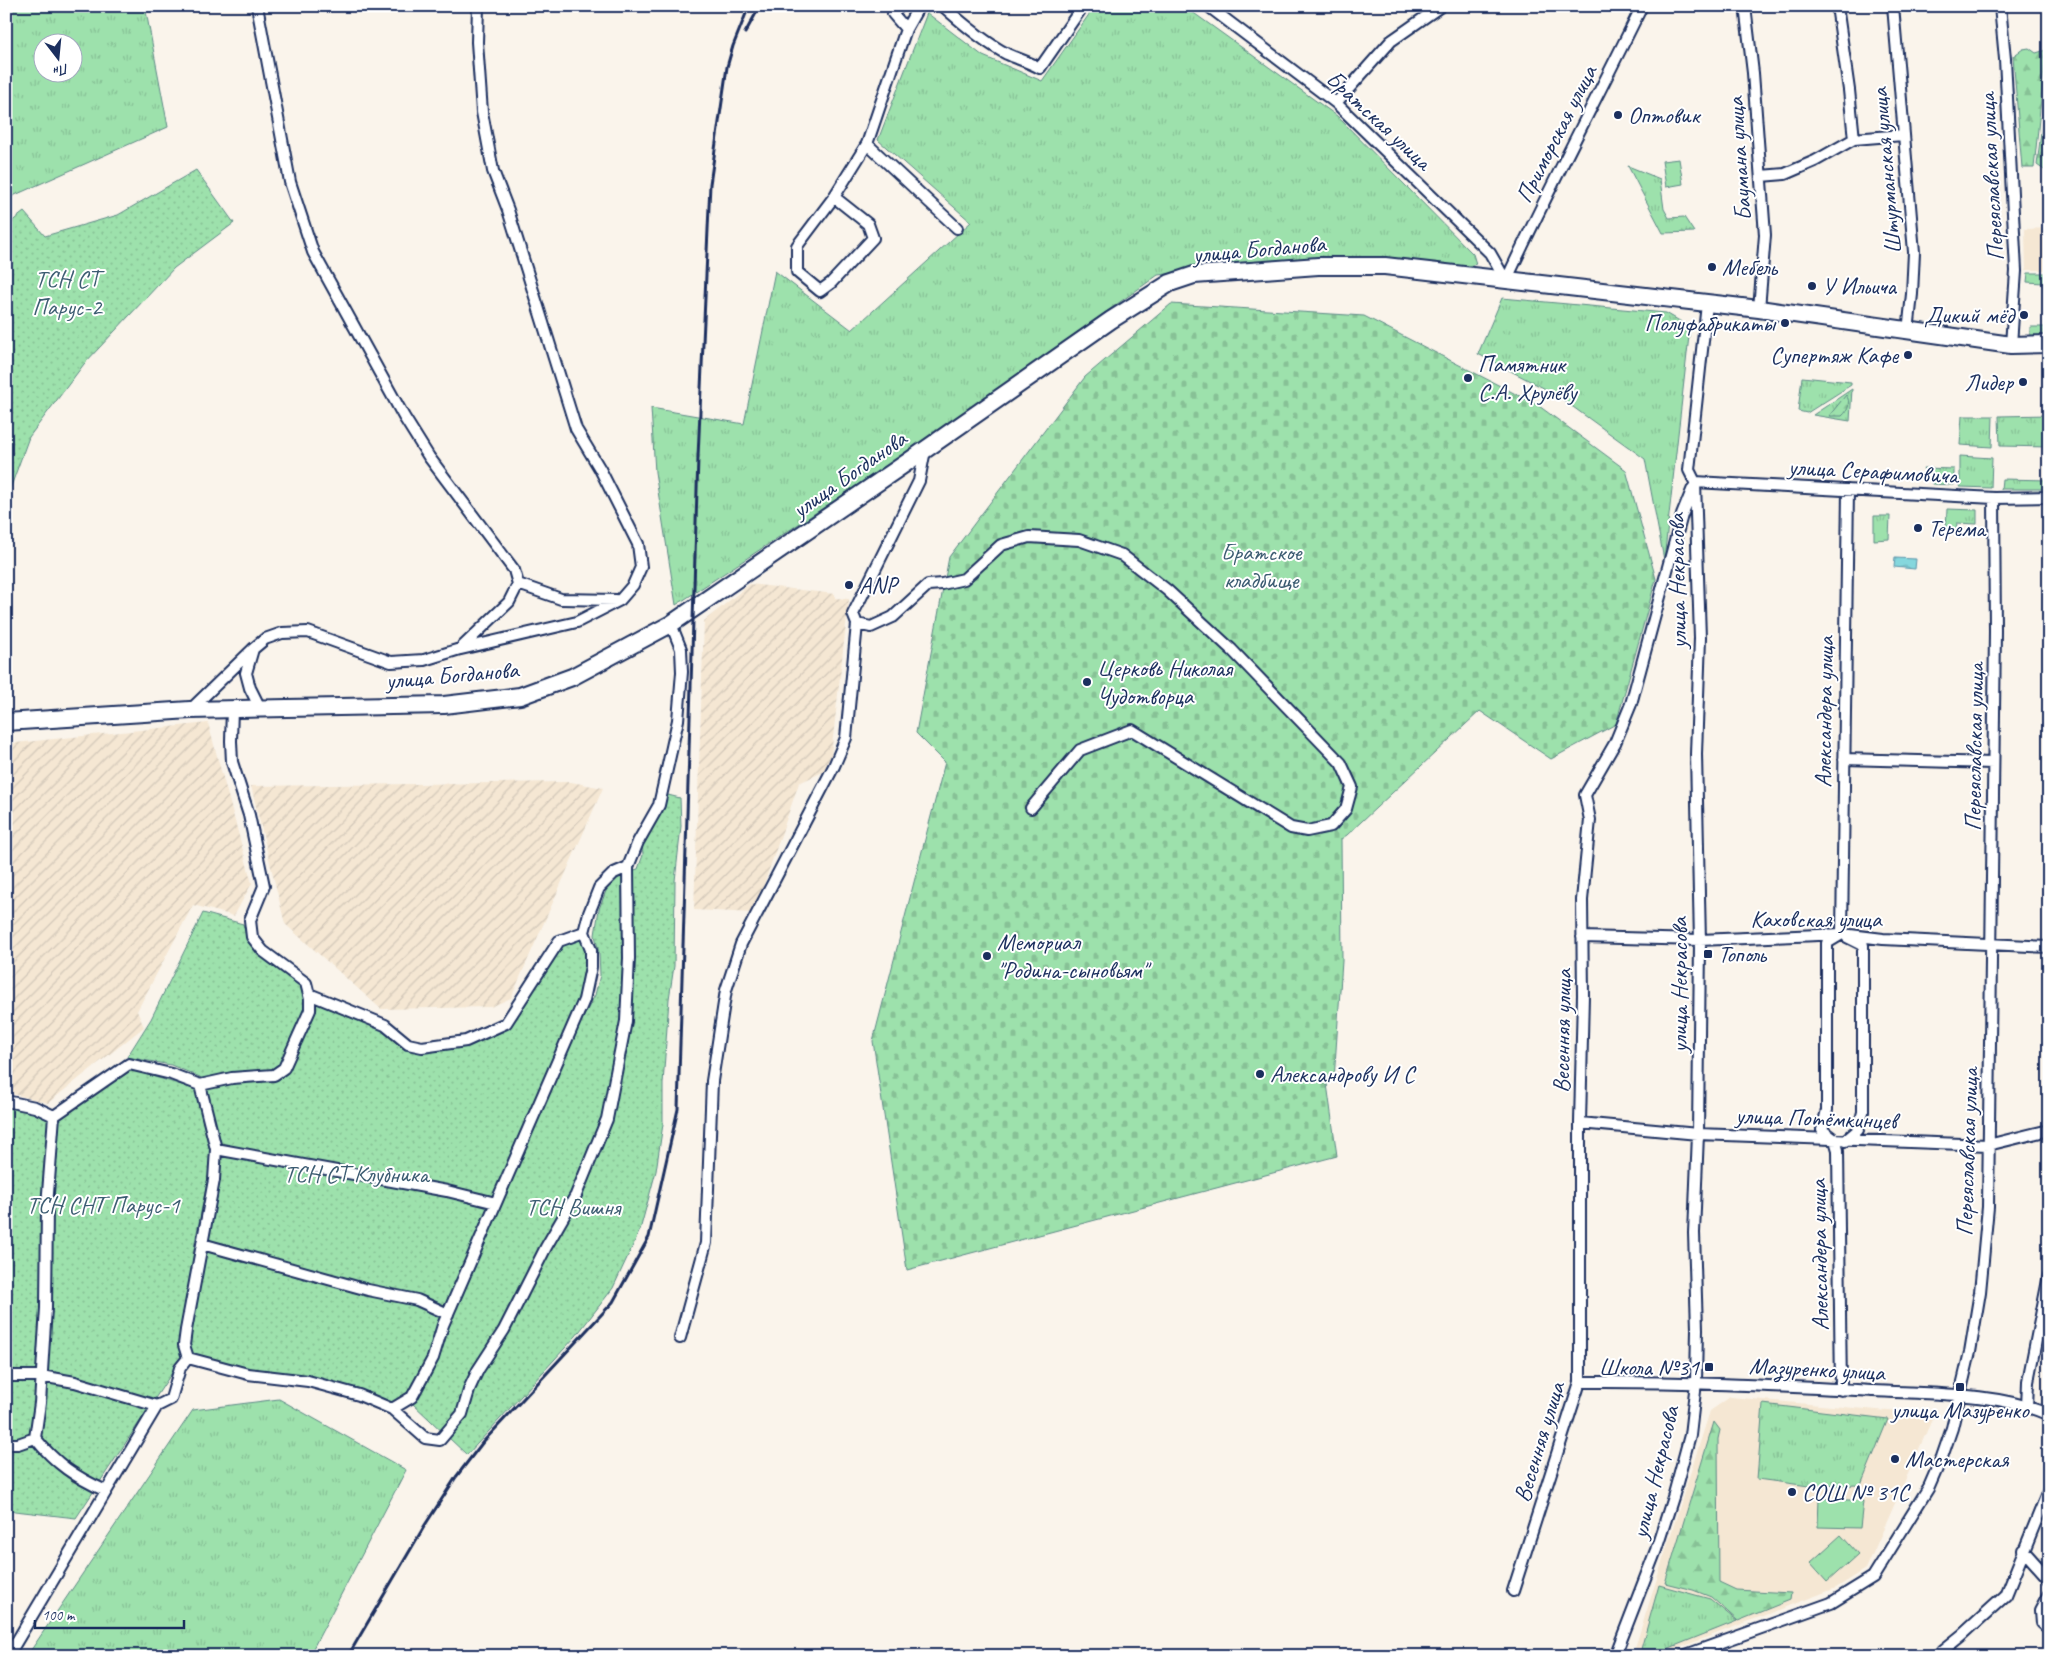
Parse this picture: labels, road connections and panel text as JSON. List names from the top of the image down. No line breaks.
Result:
{"streets":{"main road":["улица Богданова"],"street":["Братская улица","Приморская улица","Баумана улица","Штурманская улица","Переяславская улица","улица Серафимовича","улица Некрасова","Александера улица","Каховская улица","Весенняя улица","улица Потёмкинцев","Мазуренко улица"]},"crossings":[["Братская улица","Приморская улица"],["Братская улица","улица Богданова"],["Приморская улица","улица Богданова"],["Баумана улица","улица Богданова"],["Штурманская улица","улица Богданова"],["Переяславская улица","улица Богданова"],["Переяславская улица","улица Серафимовича"],["Переяславская улица","Каховская улица"],["Переяславская улица","улица Потёмкинцев"],["Переяславская улица","Мазуренко улица"],["улица Богданова","улица Некрасова"],["улица Серафимовича","улица Некрасова"],["улица Серафимовича","Александера улица"],["улица Серафимовича","Весенняя улица"],["улица Некрасова","Каховская улица"],["улица Некрасова","Весенняя улица"],["улица Некрасова","улица Потёмкинцев"],["улица Некрасова","Мазуренко улица"],["Александера улица","Каховская улица"],["Александера улица","улица Потёмкинцев"],["Александера улица","Мазуренко улица"],["Каховская улица","Весенняя улица"],["Весенняя улица","улица Потёмкинцев"],["Весенняя улица","Мазуренко улица"]],"parks":["ТСН СТ Парус-2","Братское кладбище","ТСН СТ Клубника","ТСН СНТ Парус-1","ТСН Вишня"],"places":{"other":["Оптовик","Мебель","У Ильича","Дикий мёд","Полуфабрикаты","Супертяж Кафе","Памятник С.А. Хрулёву","Лидер","Терема","ANP","Церковь Николая Чудотворца","Мемориал \"Родина-сыновьям\"","Александрову И С","Мастерская","СОШ № 31С"],"transit":["Тополь","Школа №31","улица Мазуренко"]},"scale_bar":"100 m","north":"bottom"}
